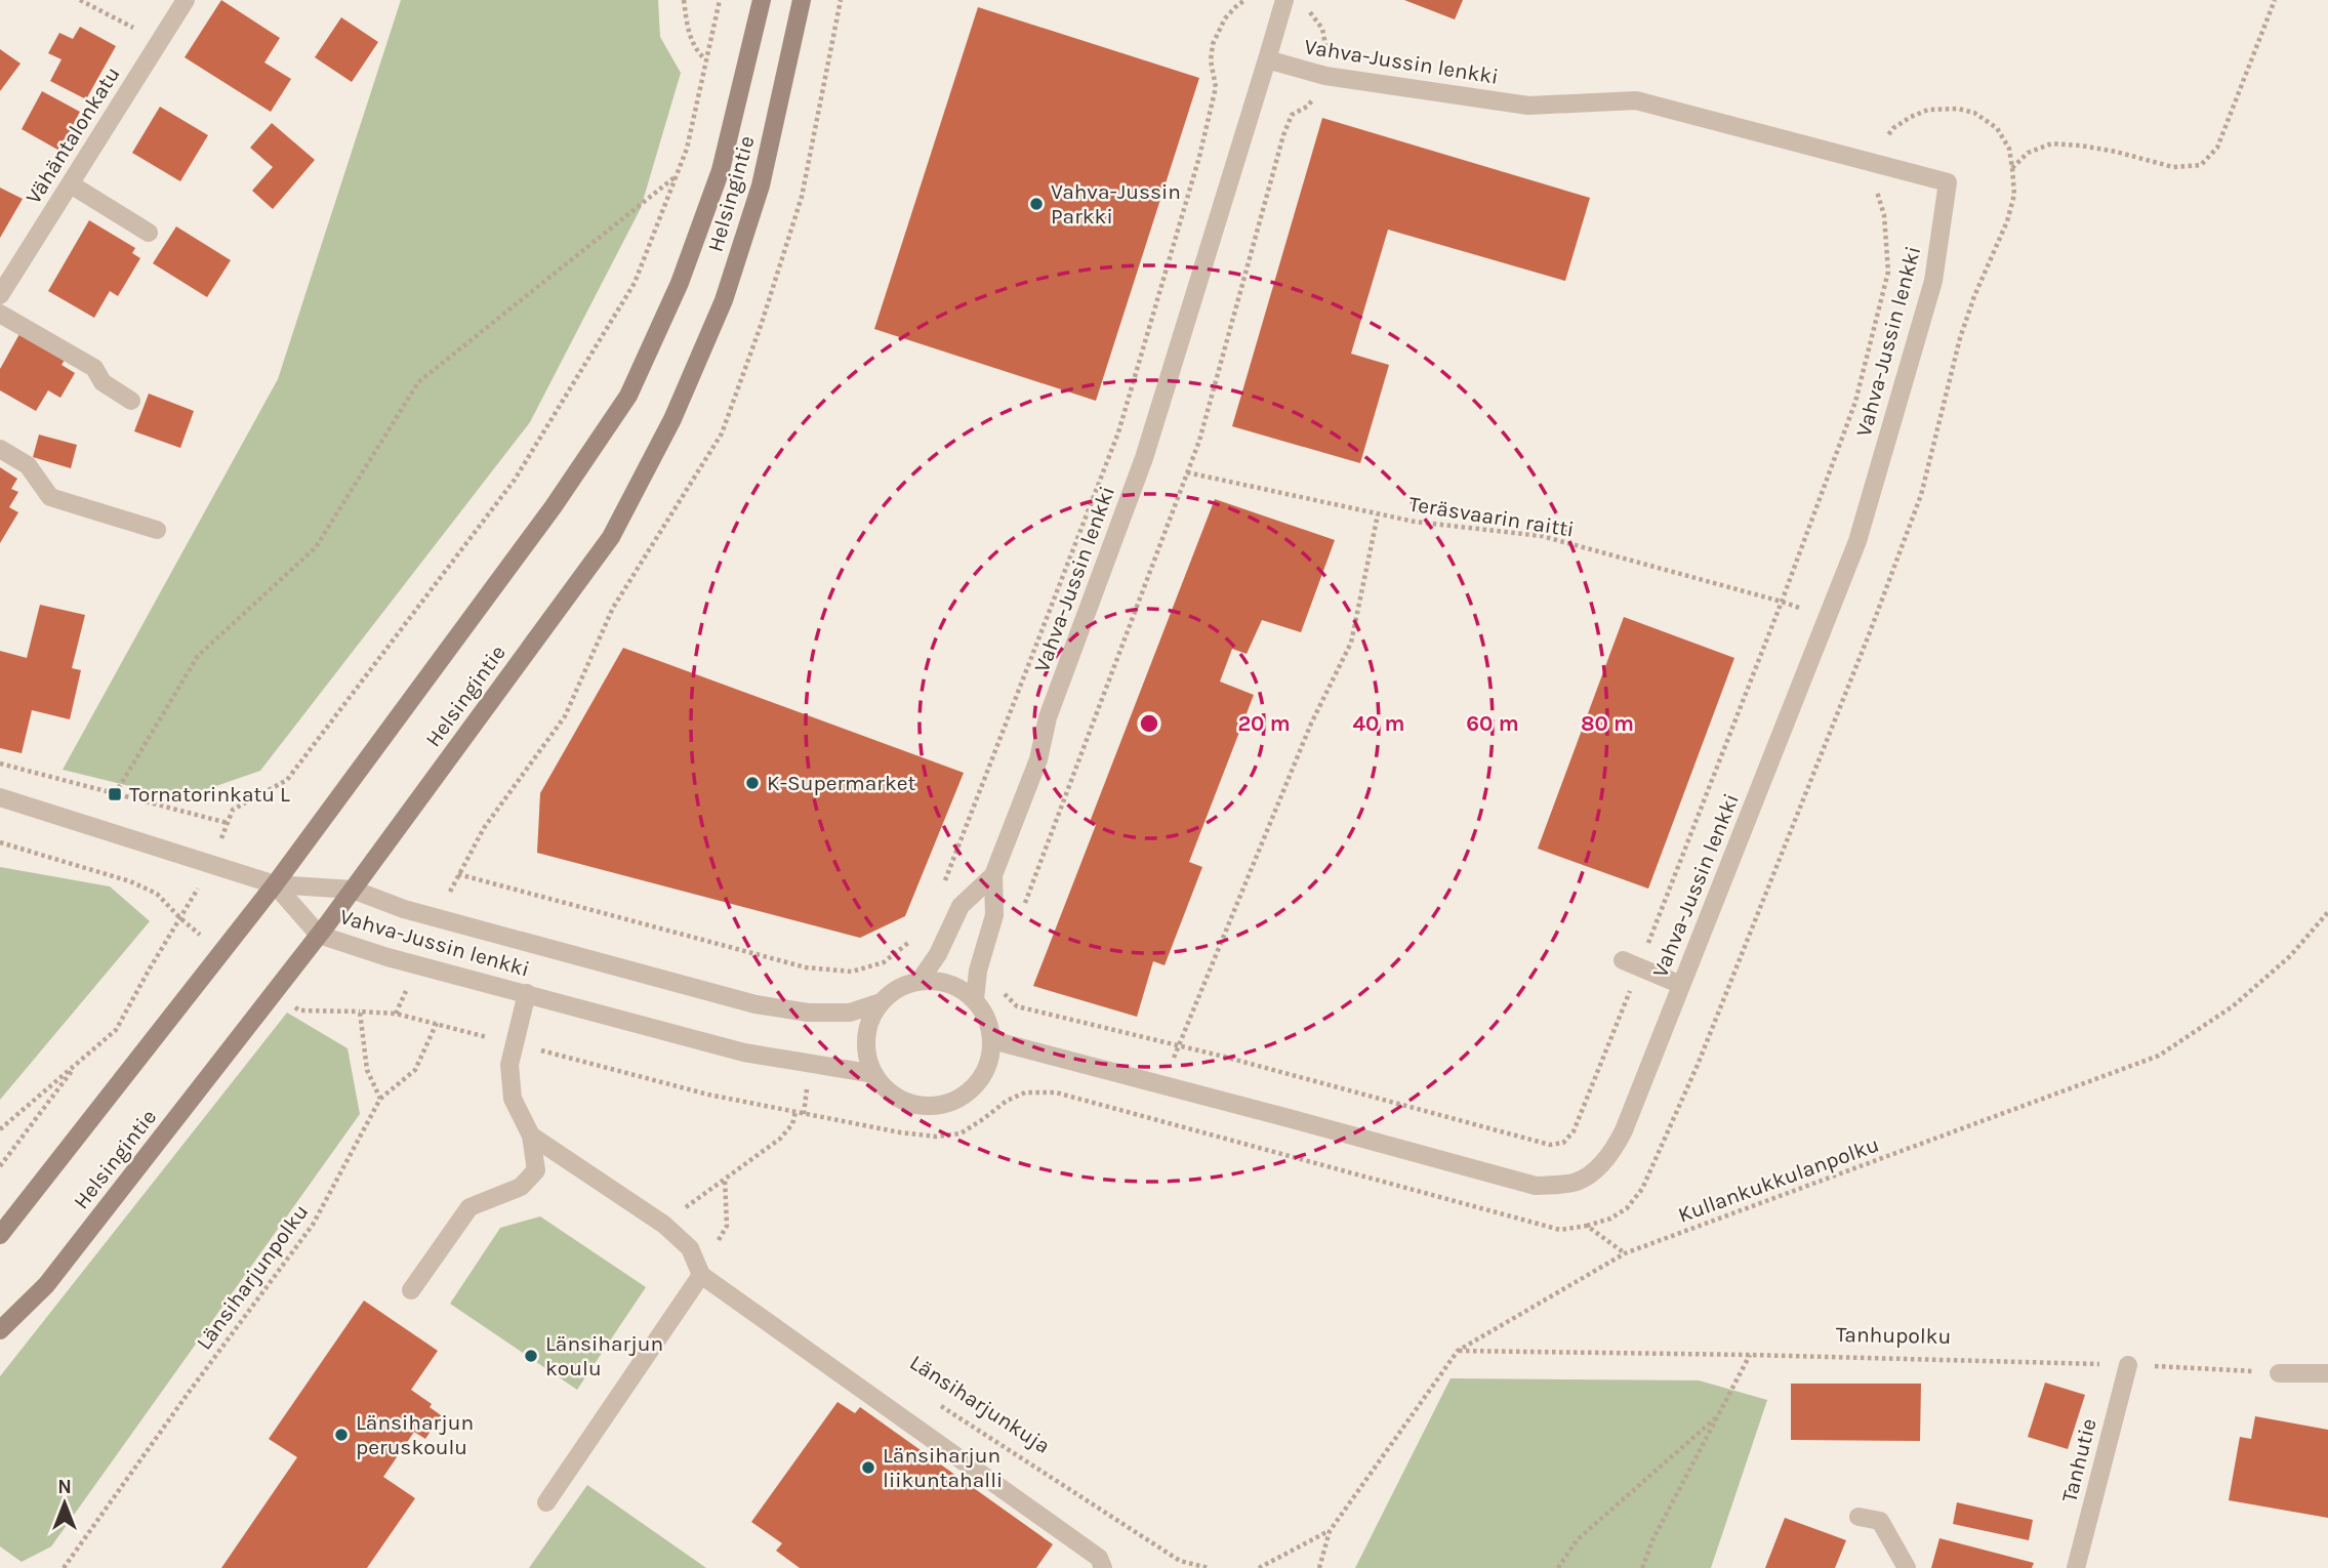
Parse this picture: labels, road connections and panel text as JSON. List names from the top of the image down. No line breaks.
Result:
{"streets":{"main road":["Helsingintie"],"street":["Vahva-Jussin lenkki","Vähäntalonkatu","Tanhutie"],"path":["Teräsvaarin raitti","Kullankukkulanpolku","Länsiharjunpolku","Tanhupolku","Länsiharjunkuja"]},"crossings":[["Vahva-Jussin lenkki","Helsingintie"],["Vahva-Jussin lenkki","Teräsvaarin raitti"],["Kullankukkulanpolku","Tanhupolku"],["Tanhupolku","Tanhutie"]],"places":{"other":["Vahva-Jussin Parkki","K-Supermarket","Länsiharjun koulu","Länsiharjun peruskoulu","Länsiharjun liikuntahalli"],"transit":["Tornatorinkatu L"]},"north":"top","rings":["20 m","40 m","60 m","80 m"]}
